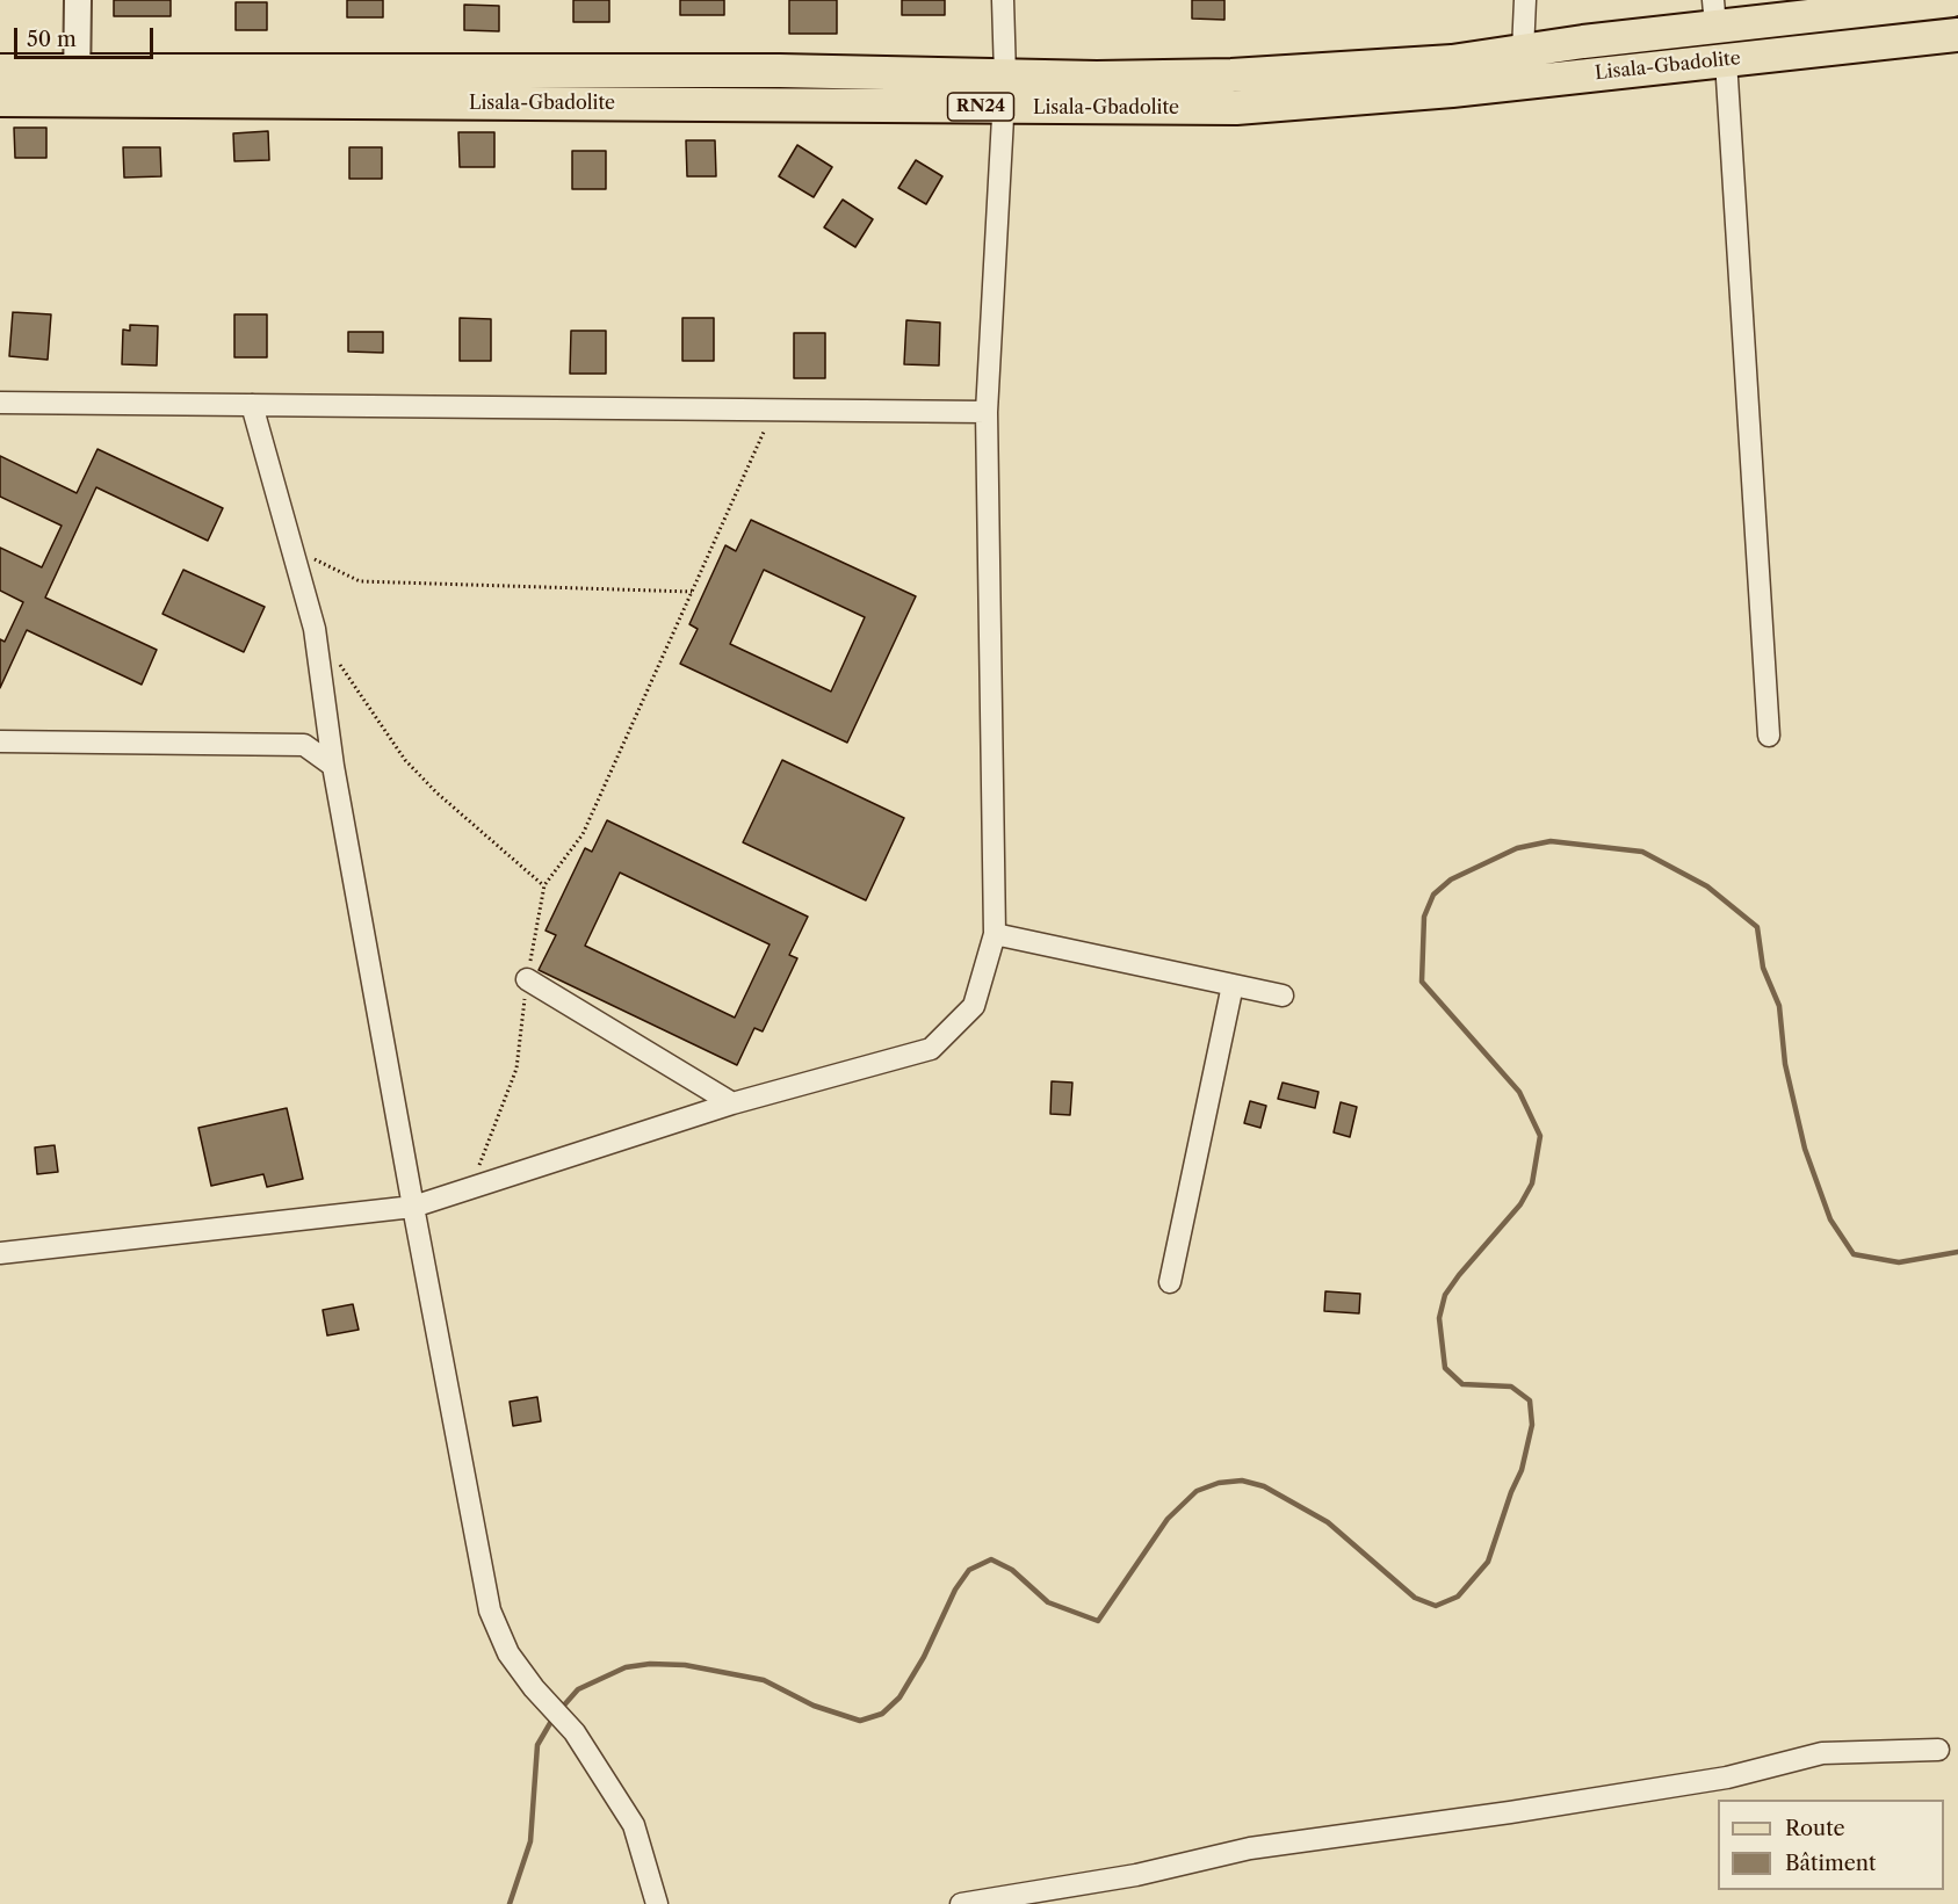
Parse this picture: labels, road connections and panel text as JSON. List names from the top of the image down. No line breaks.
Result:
{"streets":{"main road":["Lisala-Gbadolite","RN24"]},"legend":["Route","Bâtiment"],"scale_bar":"50 m"}
